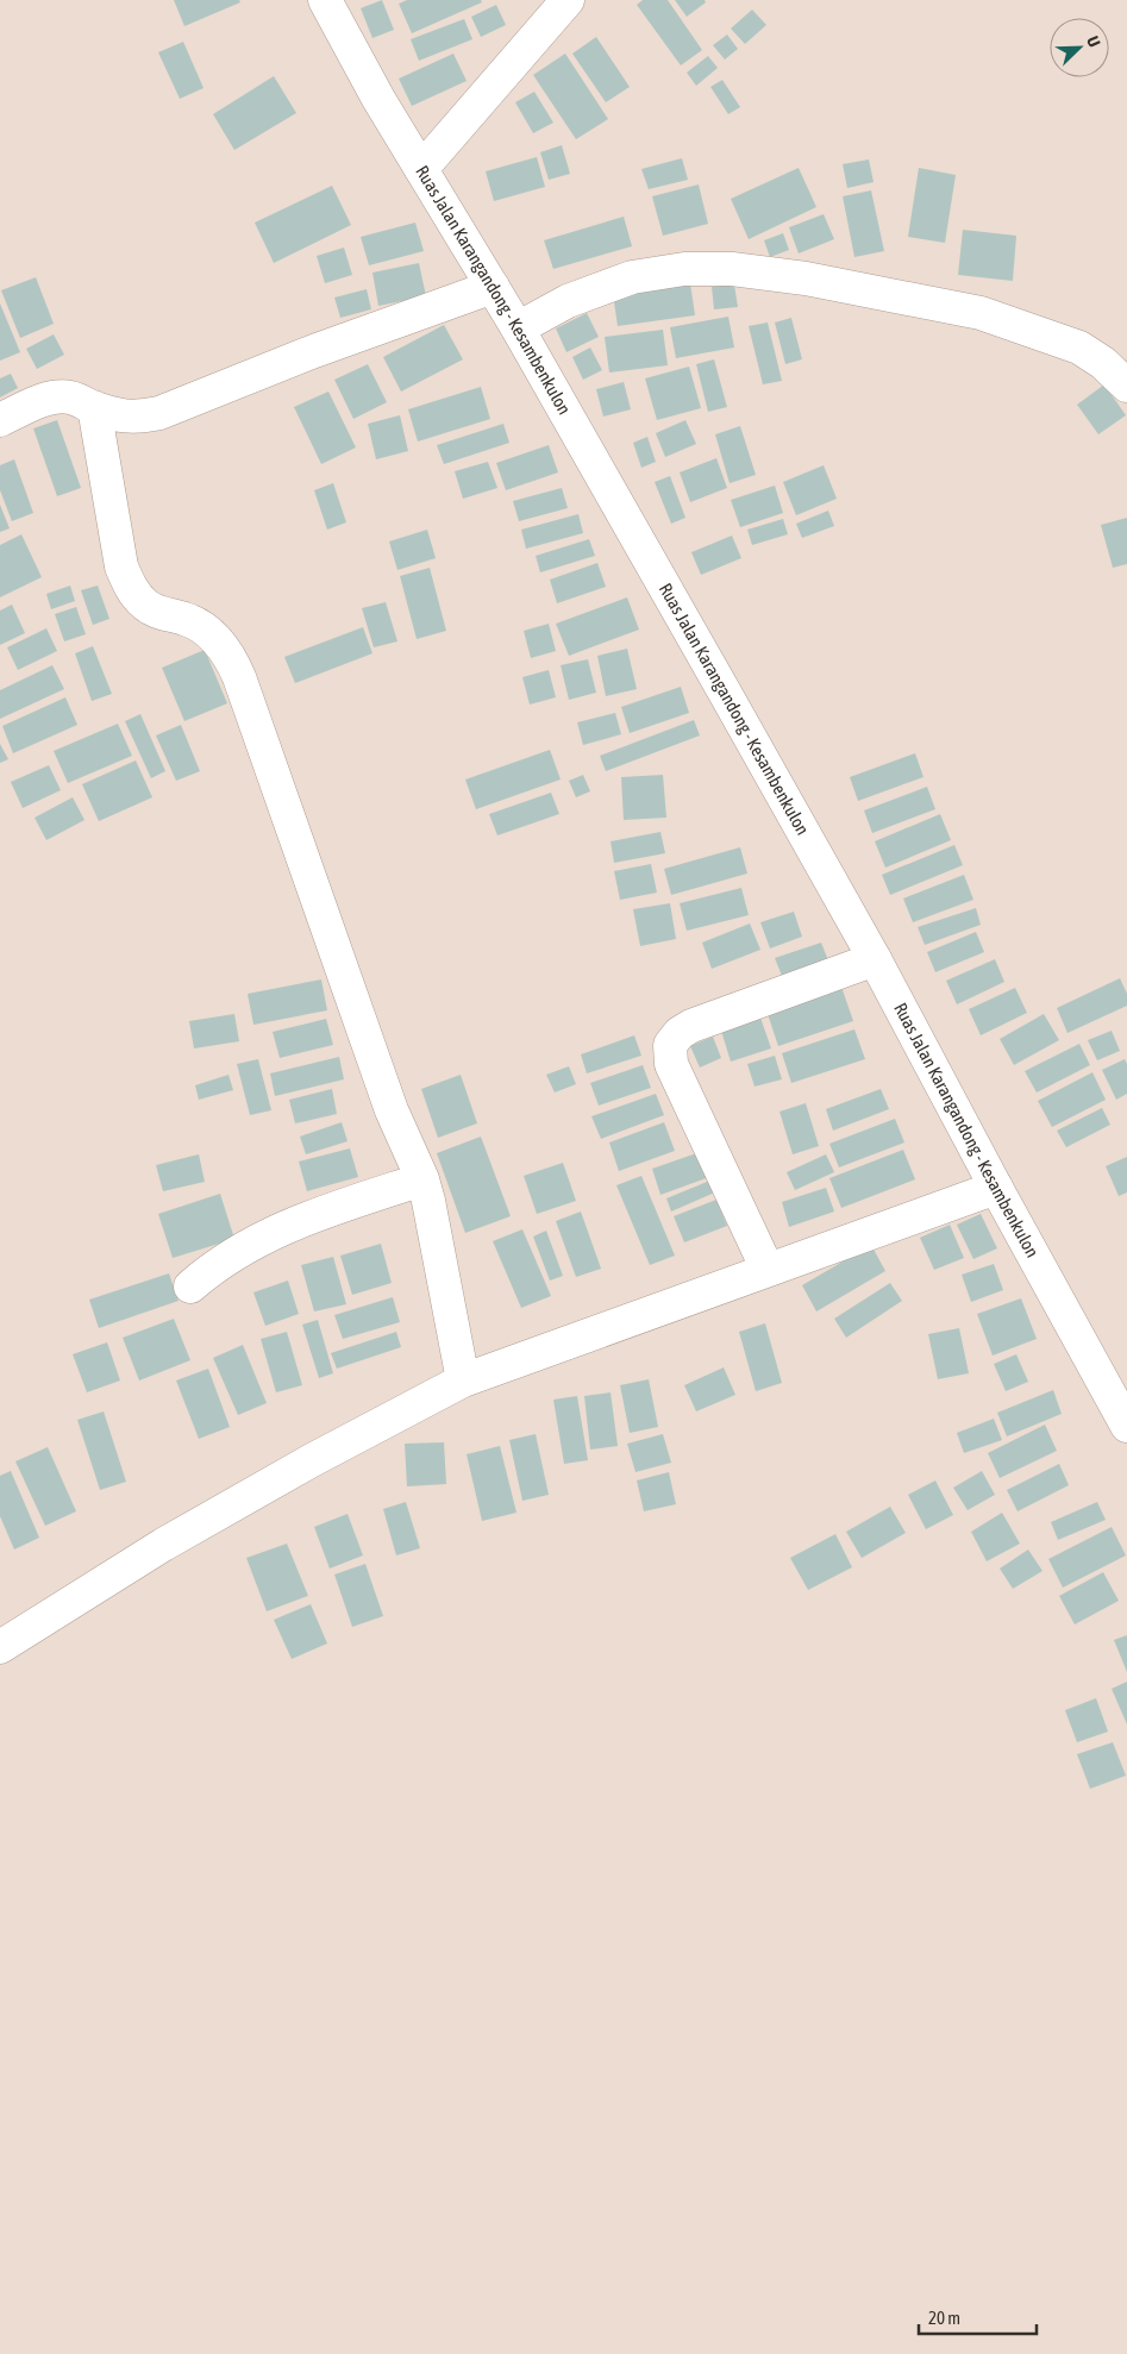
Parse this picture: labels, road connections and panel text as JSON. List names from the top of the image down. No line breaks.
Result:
{"streets":{"street":["Ruas Jalan Karangandong - Kesambenkulon"]},"scale_bar":"20 m","north":"top right"}
